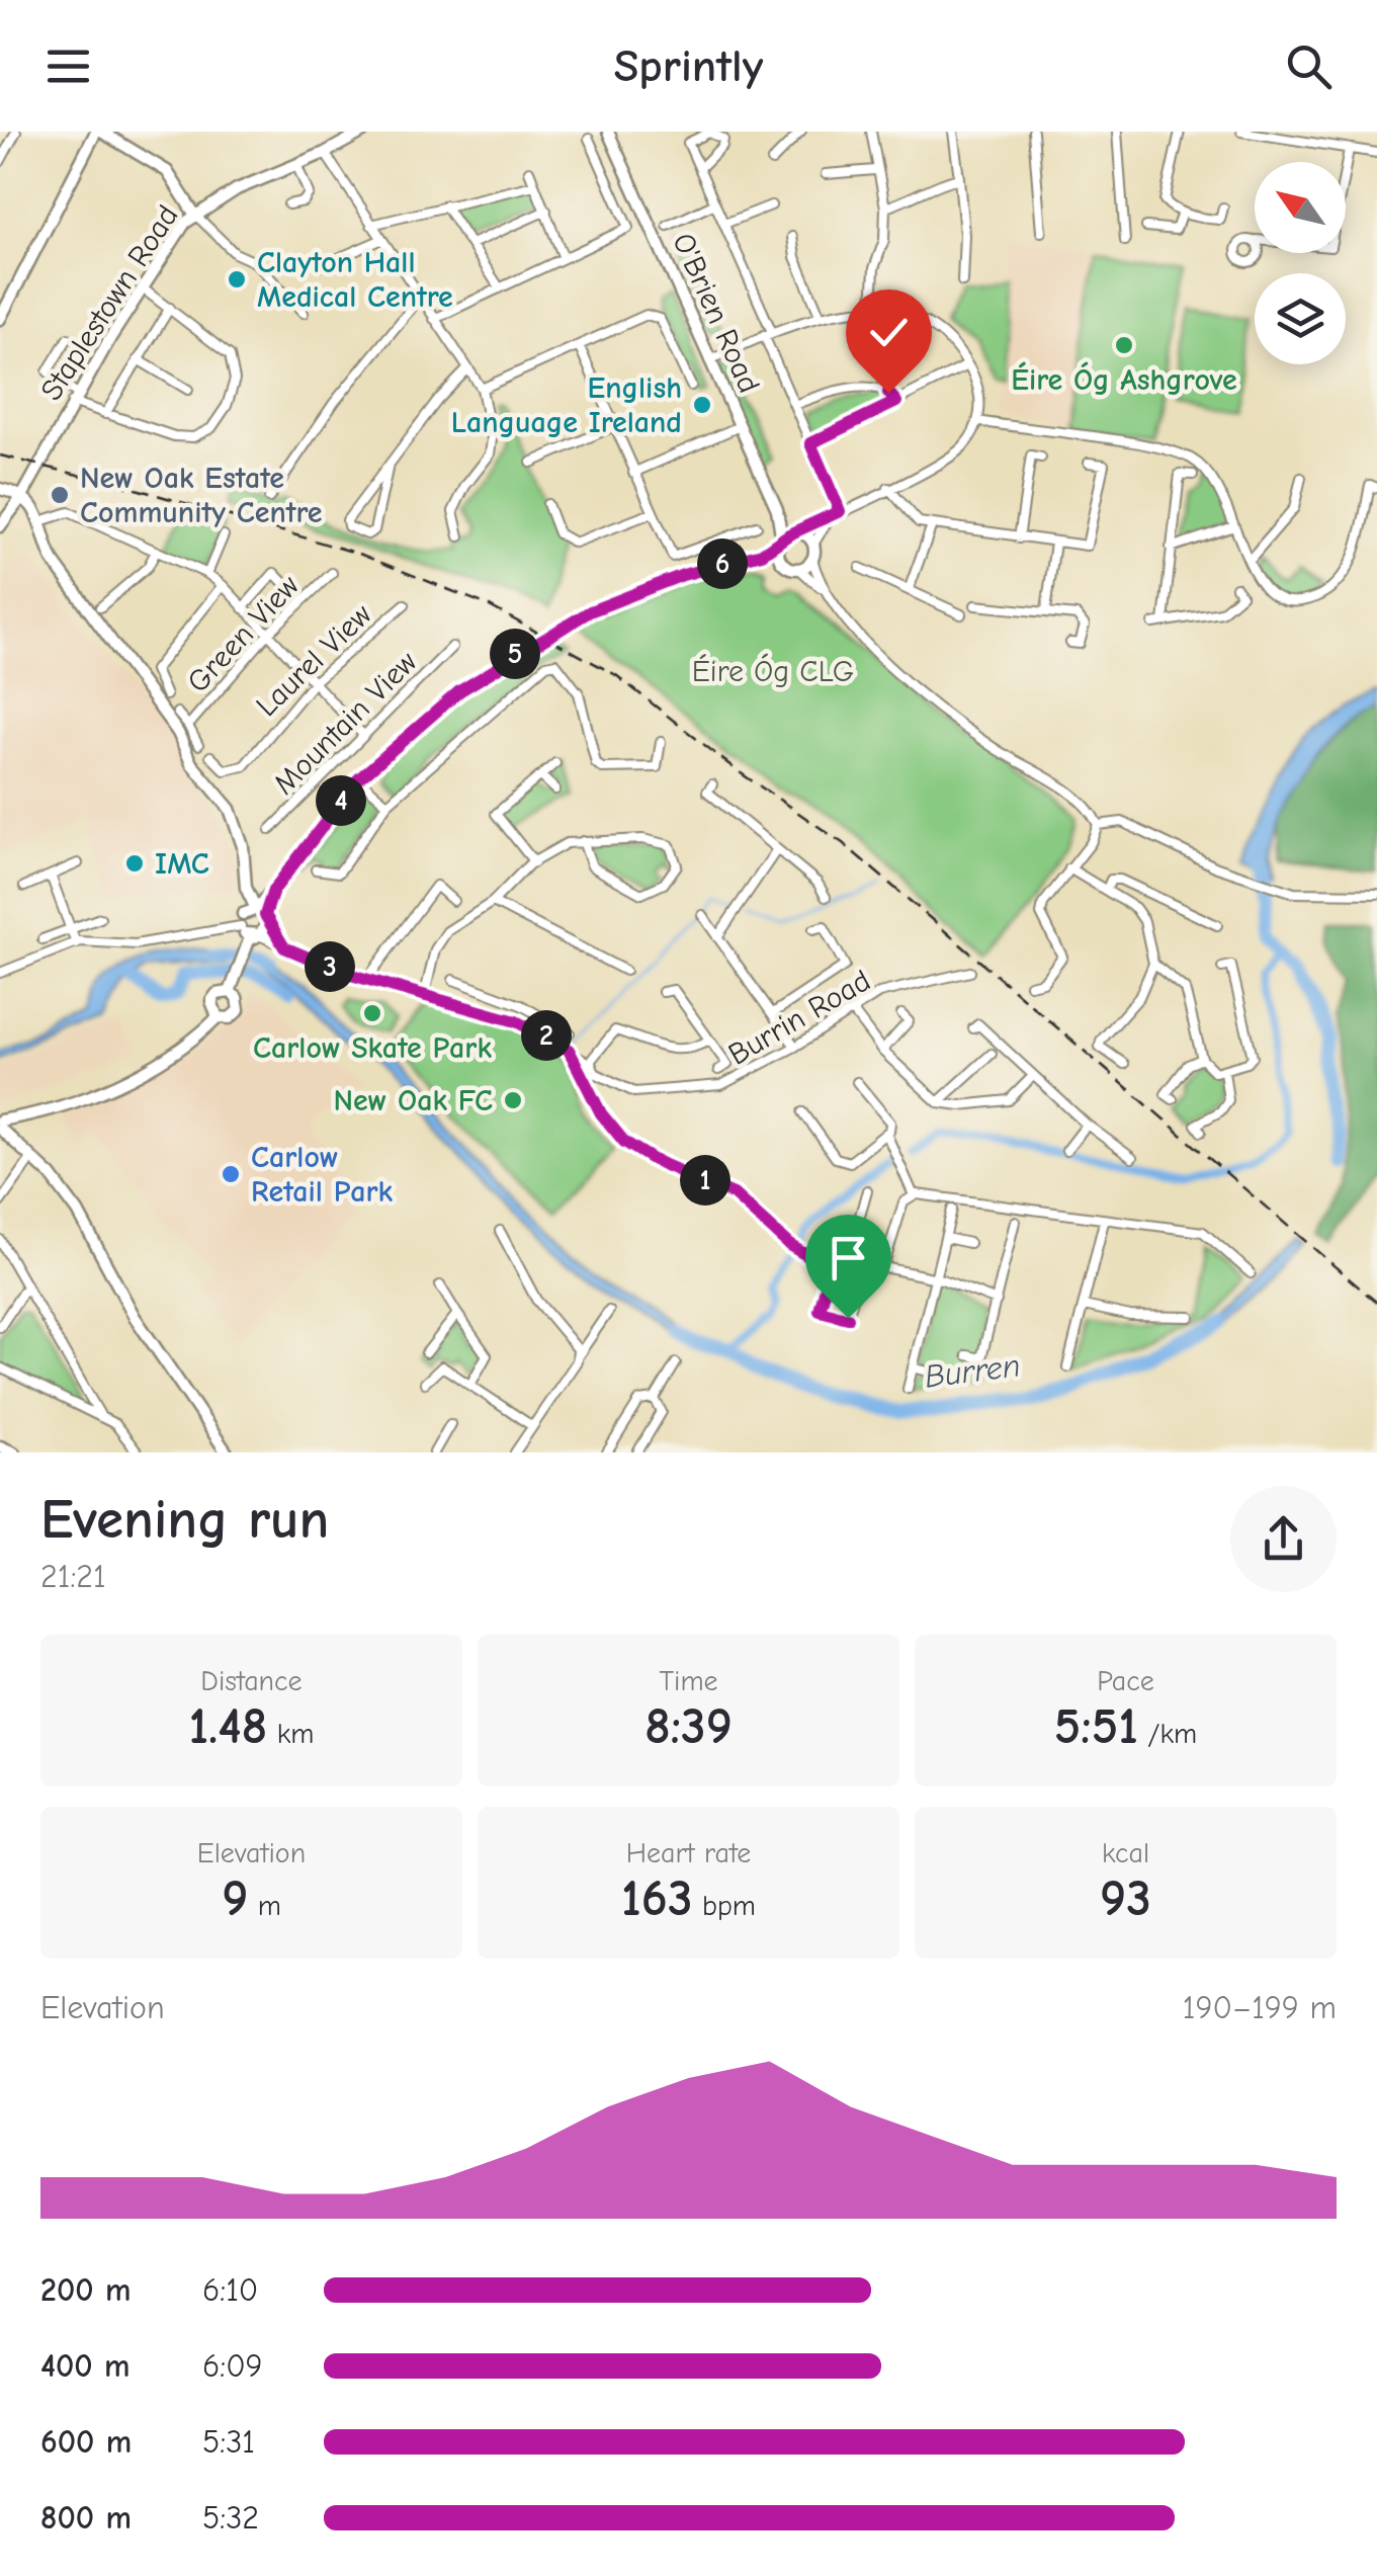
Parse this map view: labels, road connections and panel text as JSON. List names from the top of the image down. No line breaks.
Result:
{"streets":{"street":["Staplestown Road","O'Brien Road","Green View","Laurel View","Mountain View","Burrin Road"]},"water":["Burren"],"parks":["Éire Óg CLG"],"places":["Clayton Hall Medical Centre","Éire Óg Ashgrove","English Language Ireland","New Oak Estate Community Centre","IMC","Carlow Skate Park","New Oak FC","Carlow Retail Park"],"north":"top left","page":{"header":"Sprintly","pins":["6","5","4","3","2","1"],"heading":["Evening run","21:21"],"stats":[["Distance","1.48 km"],["Time","8:39"],["Pace","5:51 /km"],["Elevation","9 m"],["Heart rate","163 bpm"],["kcal","93"]],"chart":["Elevation","190–199 m"],"list":[{"name":"200 m","note":"6:10"},{"name":"400 m","note":"6:09"},{"name":"600 m","note":"5:31"},{"name":"800 m","note":"5:32"}]}}
